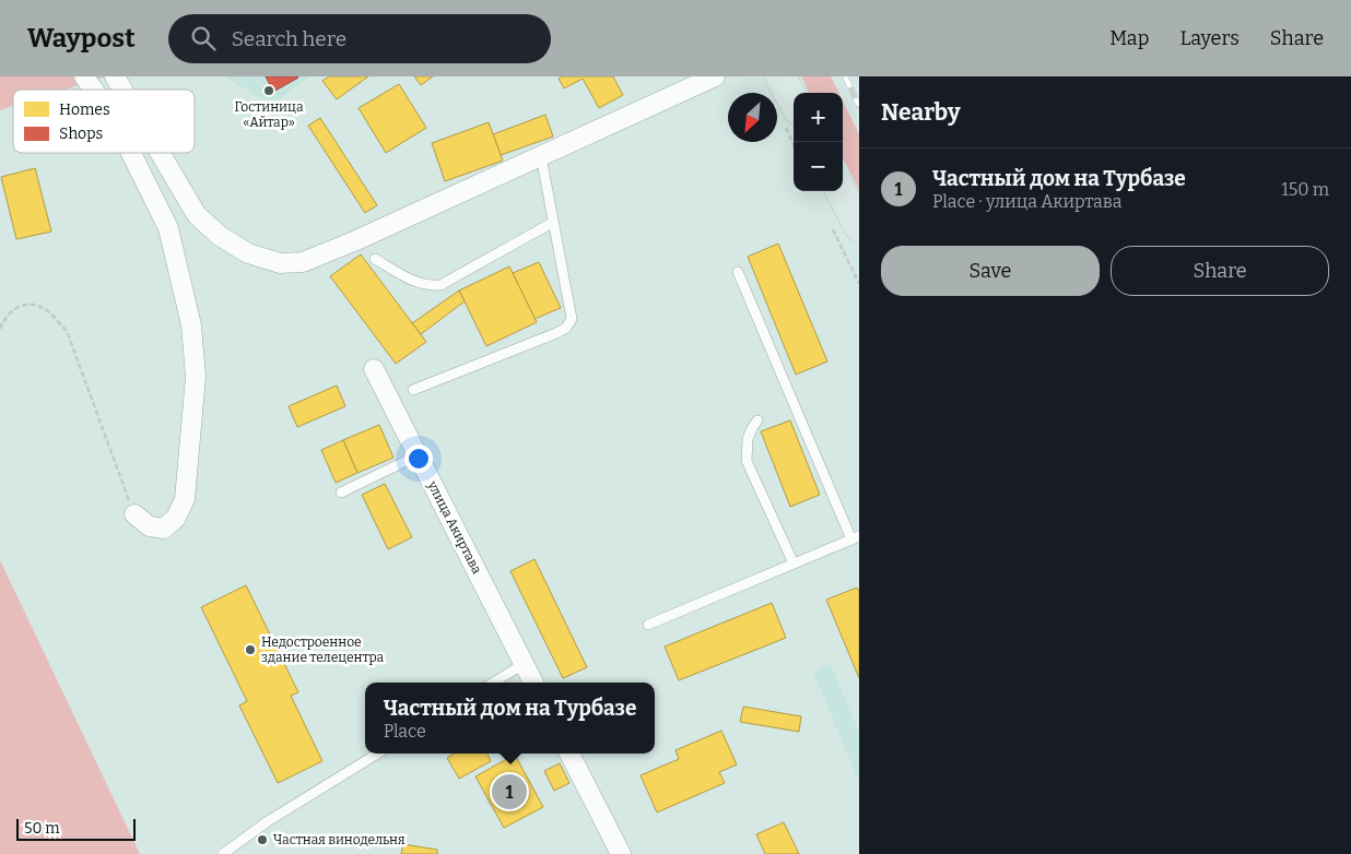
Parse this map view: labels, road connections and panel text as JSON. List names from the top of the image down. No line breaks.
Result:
{"streets":{"street":["улица Акиртава"]},"places":["Гостиница «Айтар»","Недостроенное здание телецентра","Частная винодельня"],"legend":["Homes","Shops"],"scale_bar":"50 m","north":"bottom left","page":{"header":"Waypost","search":"Search here","nav":["Map","Layers","Share"],"heading":"Nearby","map_buttons":["+","−"],"list":[{"mark":"1","name":"Частный дом на Турбазе","note":"Place · улица Акиртава","value":"150 m"}],"buttons":["Save","Share"],"popup":["Частный дом на Турбазе","Place"],"pins":"1","scale":"50 m"}}
